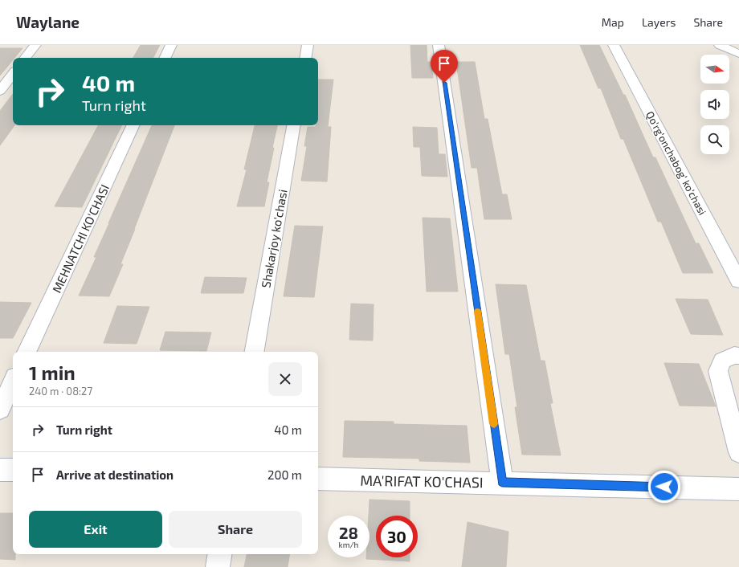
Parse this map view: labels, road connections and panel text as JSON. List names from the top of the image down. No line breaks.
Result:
{"streets":{"street":["Qo'rg'onchabog' ko'chasi","MEHNATCHI KO'CHASI","Shakarjoy ko'chasi","MA'RIFAT KO'CHASI"]},"north":"right","page":{"header":"Waylane","nav":["Map","Layers","Share"],"turn":["40 m","Turn right"],"heading":["1 min","240 m · 08:27"],"list":[{"name":"Turn right","value":"40 m"},{"name":"Arrive at destination","value":"200 m"}],"buttons":["Exit","Share"],"speed":"28 km/h","limit":"30"}}
